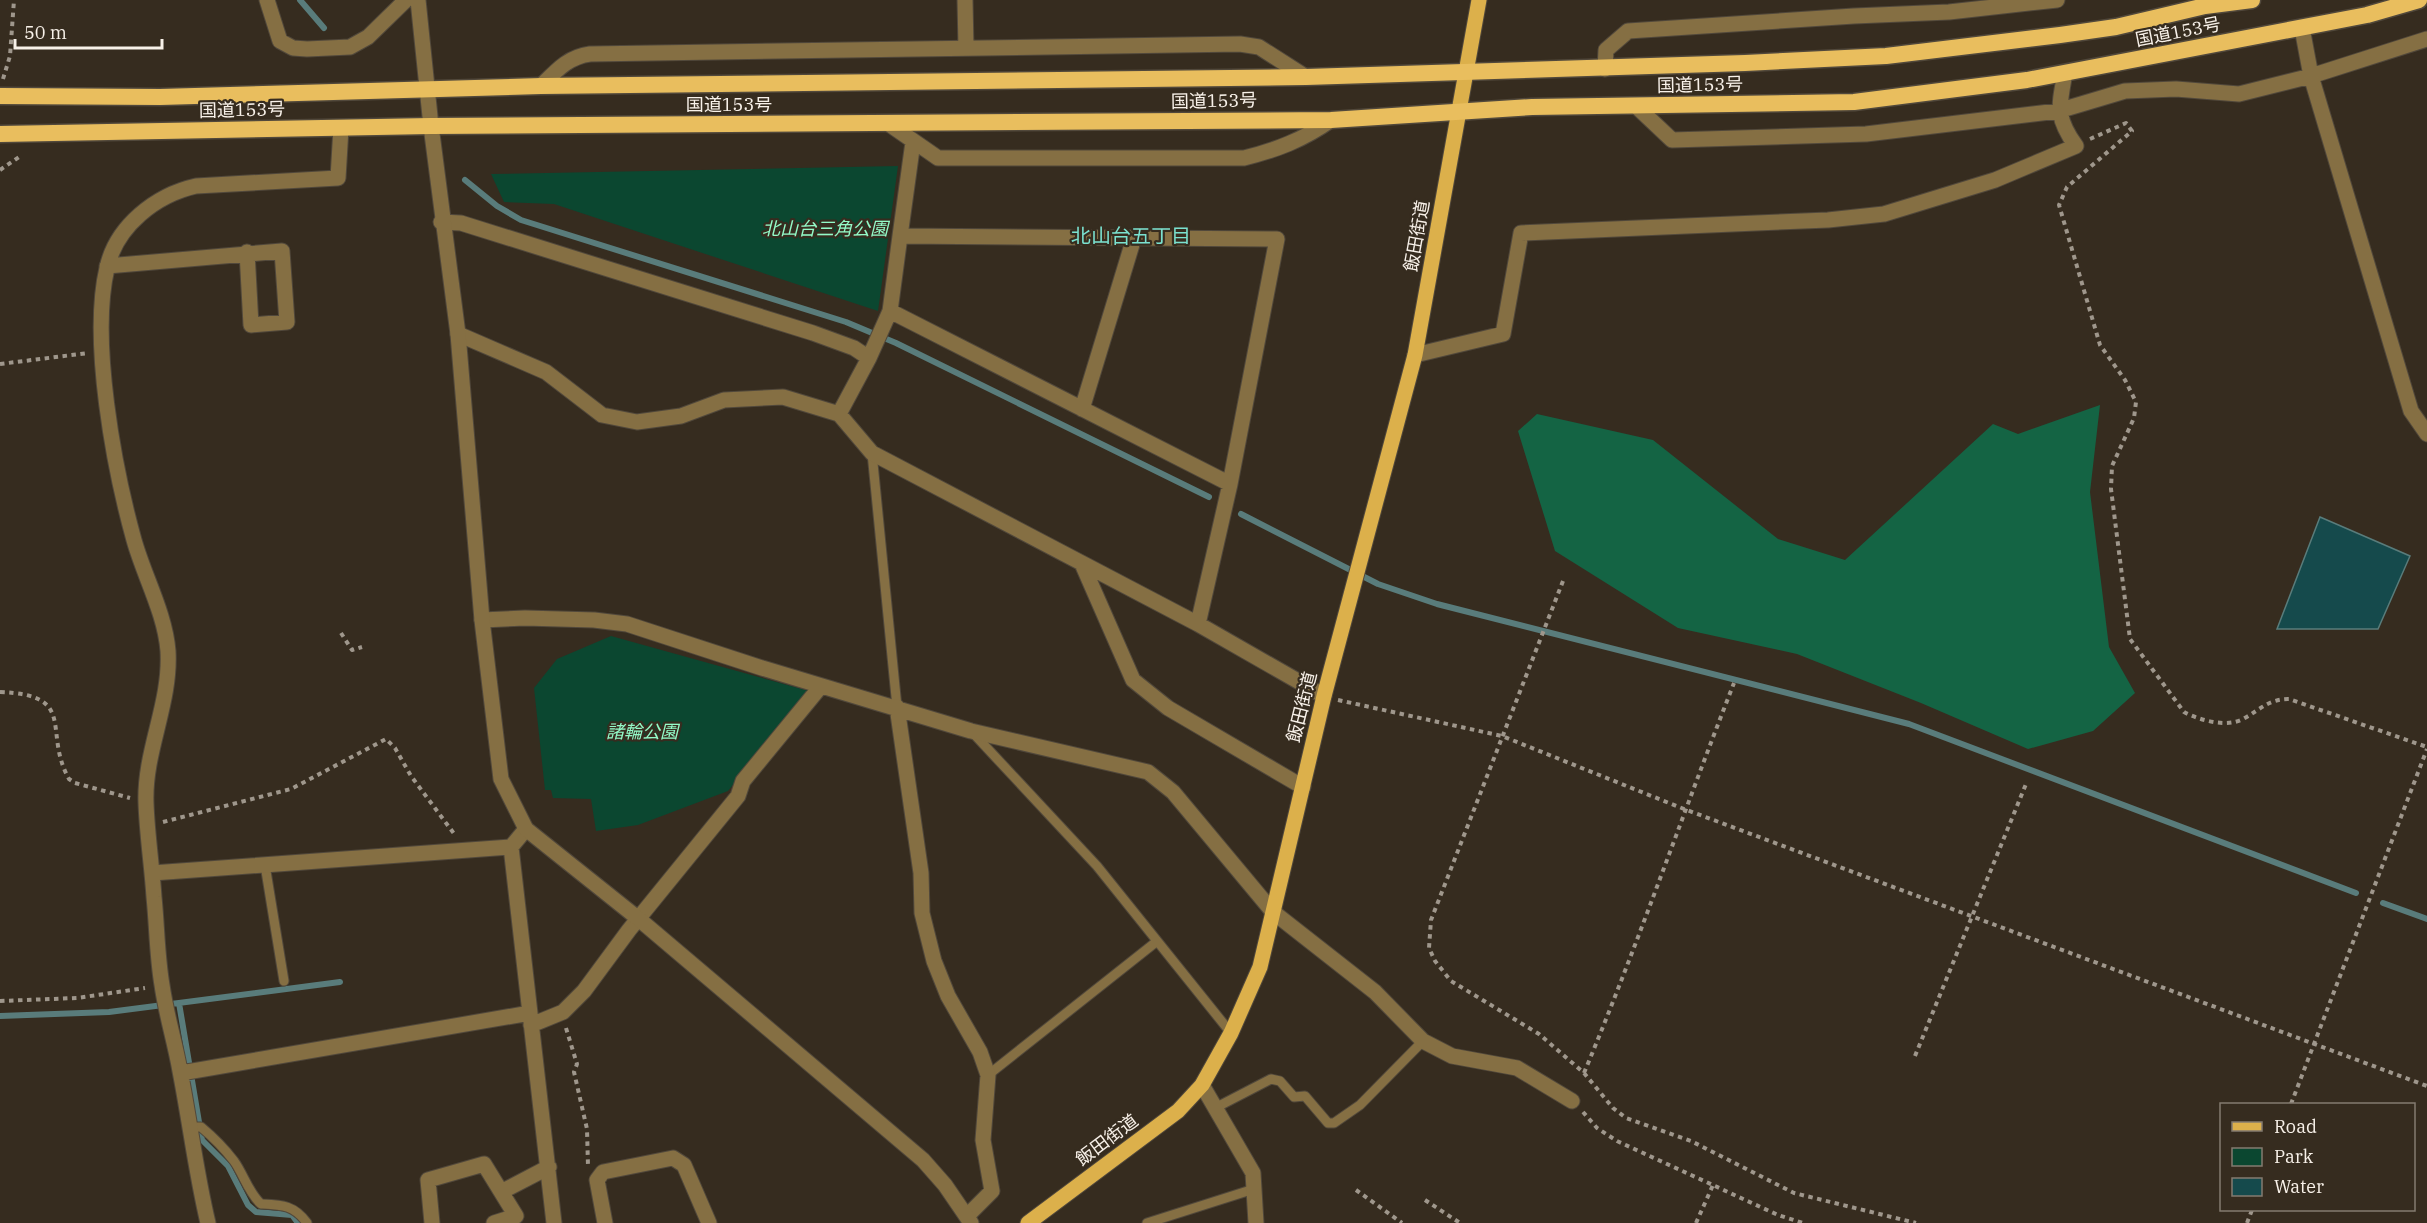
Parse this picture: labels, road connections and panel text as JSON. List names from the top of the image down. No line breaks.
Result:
{"streets":{"highway":["国道153号"],"main road":["飯田街道"]},"crossings":[["国道153号","飯田街道"]],"districts":["北山台五丁目"],"parks":["北山台三角公園","諸輪公園"],"legend":["Road","Park","Water"],"scale_bar":"50 m"}
